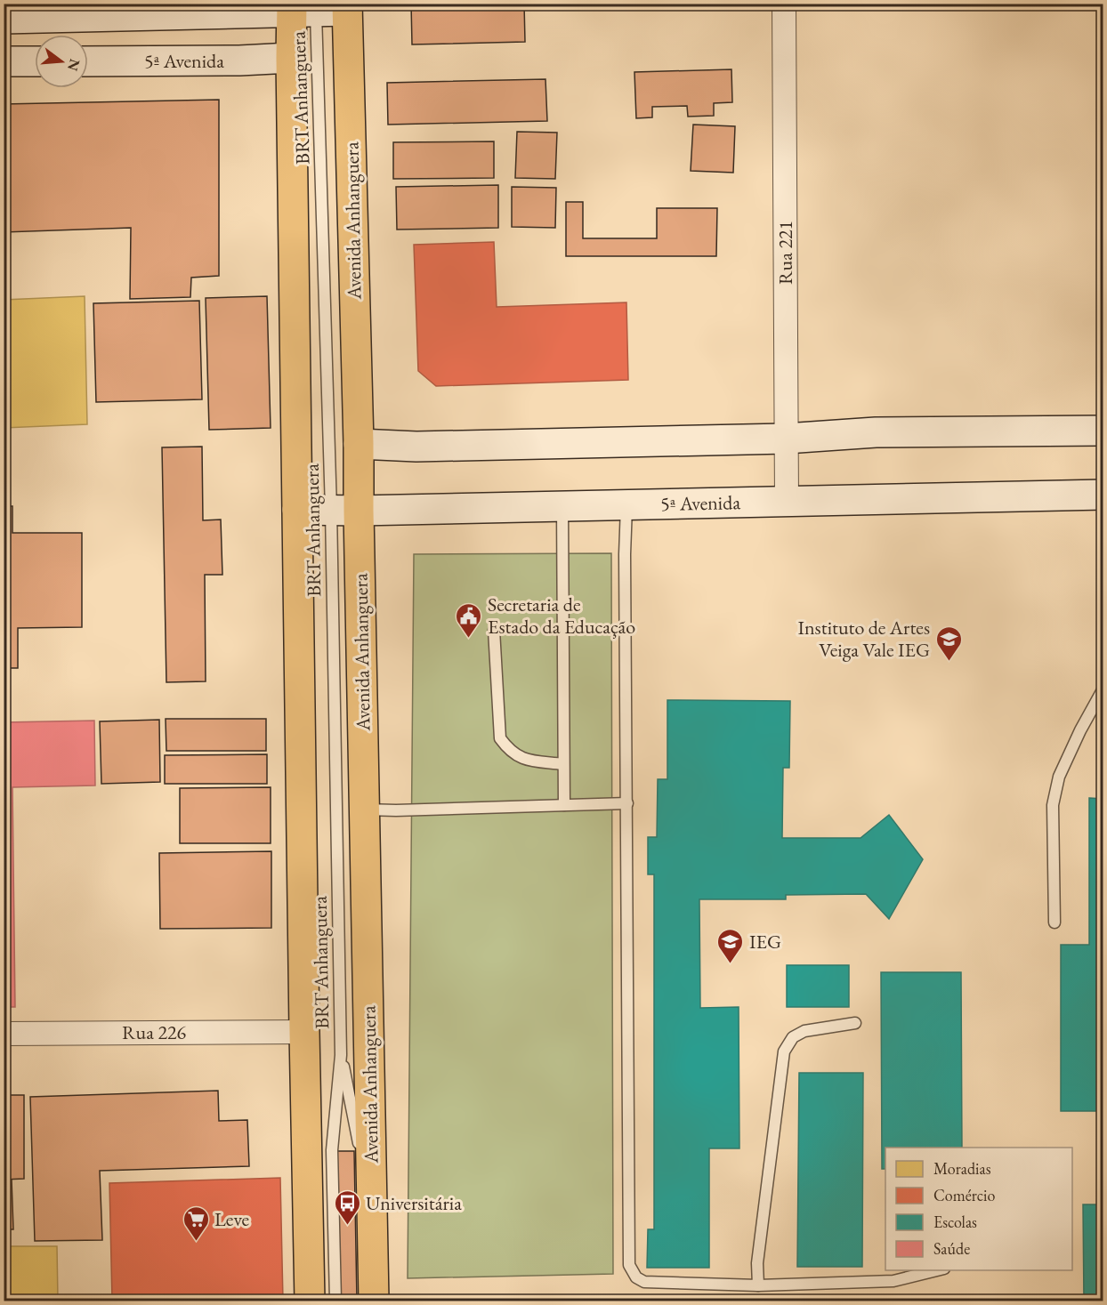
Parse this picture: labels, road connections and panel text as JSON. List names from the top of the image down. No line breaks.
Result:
{"streets":{"main road":["5ª Avenida","Avenida Anhanguera"],"street":["Rua 221","Rua 226"],"lane":["BRT Anhanguera"]},"crossings":[["5ª Avenida","BRT Anhanguera"],["5ª Avenida","Avenida Anhanguera"],["5ª Avenida","Rua 221"],["BRT Anhanguera","Avenida Anhanguera"]],"places":{"public building":["Secretaria de Estado da Educação"],"school or university":["Instituto de Artes Veiga Vale IEG","IEG"],"bus stop":["Universitária"],"supermarket":["Leve"]},"legend":["Moradias","Comércio","Escolas","Saúde"],"north":"right"}
